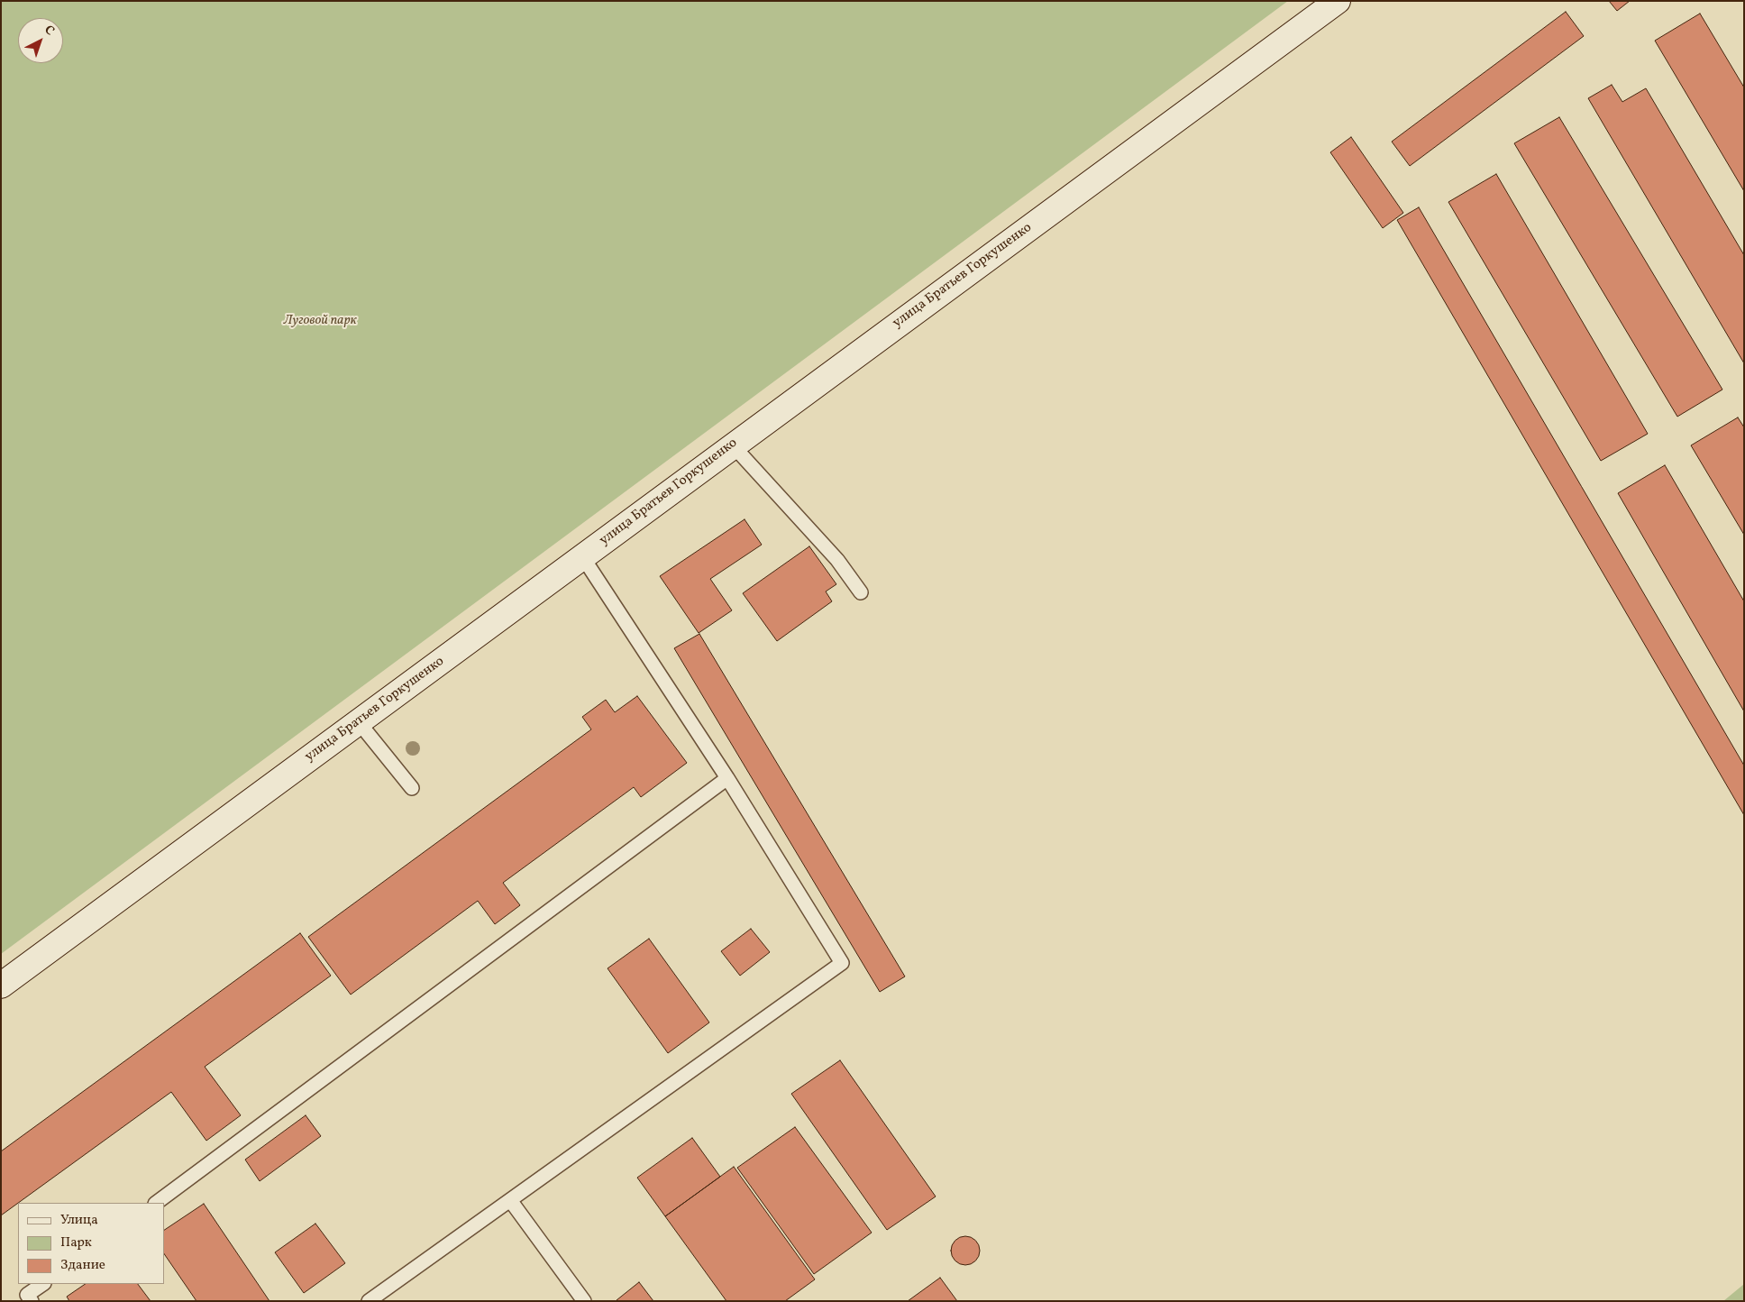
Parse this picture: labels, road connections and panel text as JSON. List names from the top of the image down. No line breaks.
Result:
{"streets":{"street":["улица Братьев Горкушенко"]},"parks":["Луговой парк"],"legend":["Улица","Парк","Здание"],"north":"top right"}
